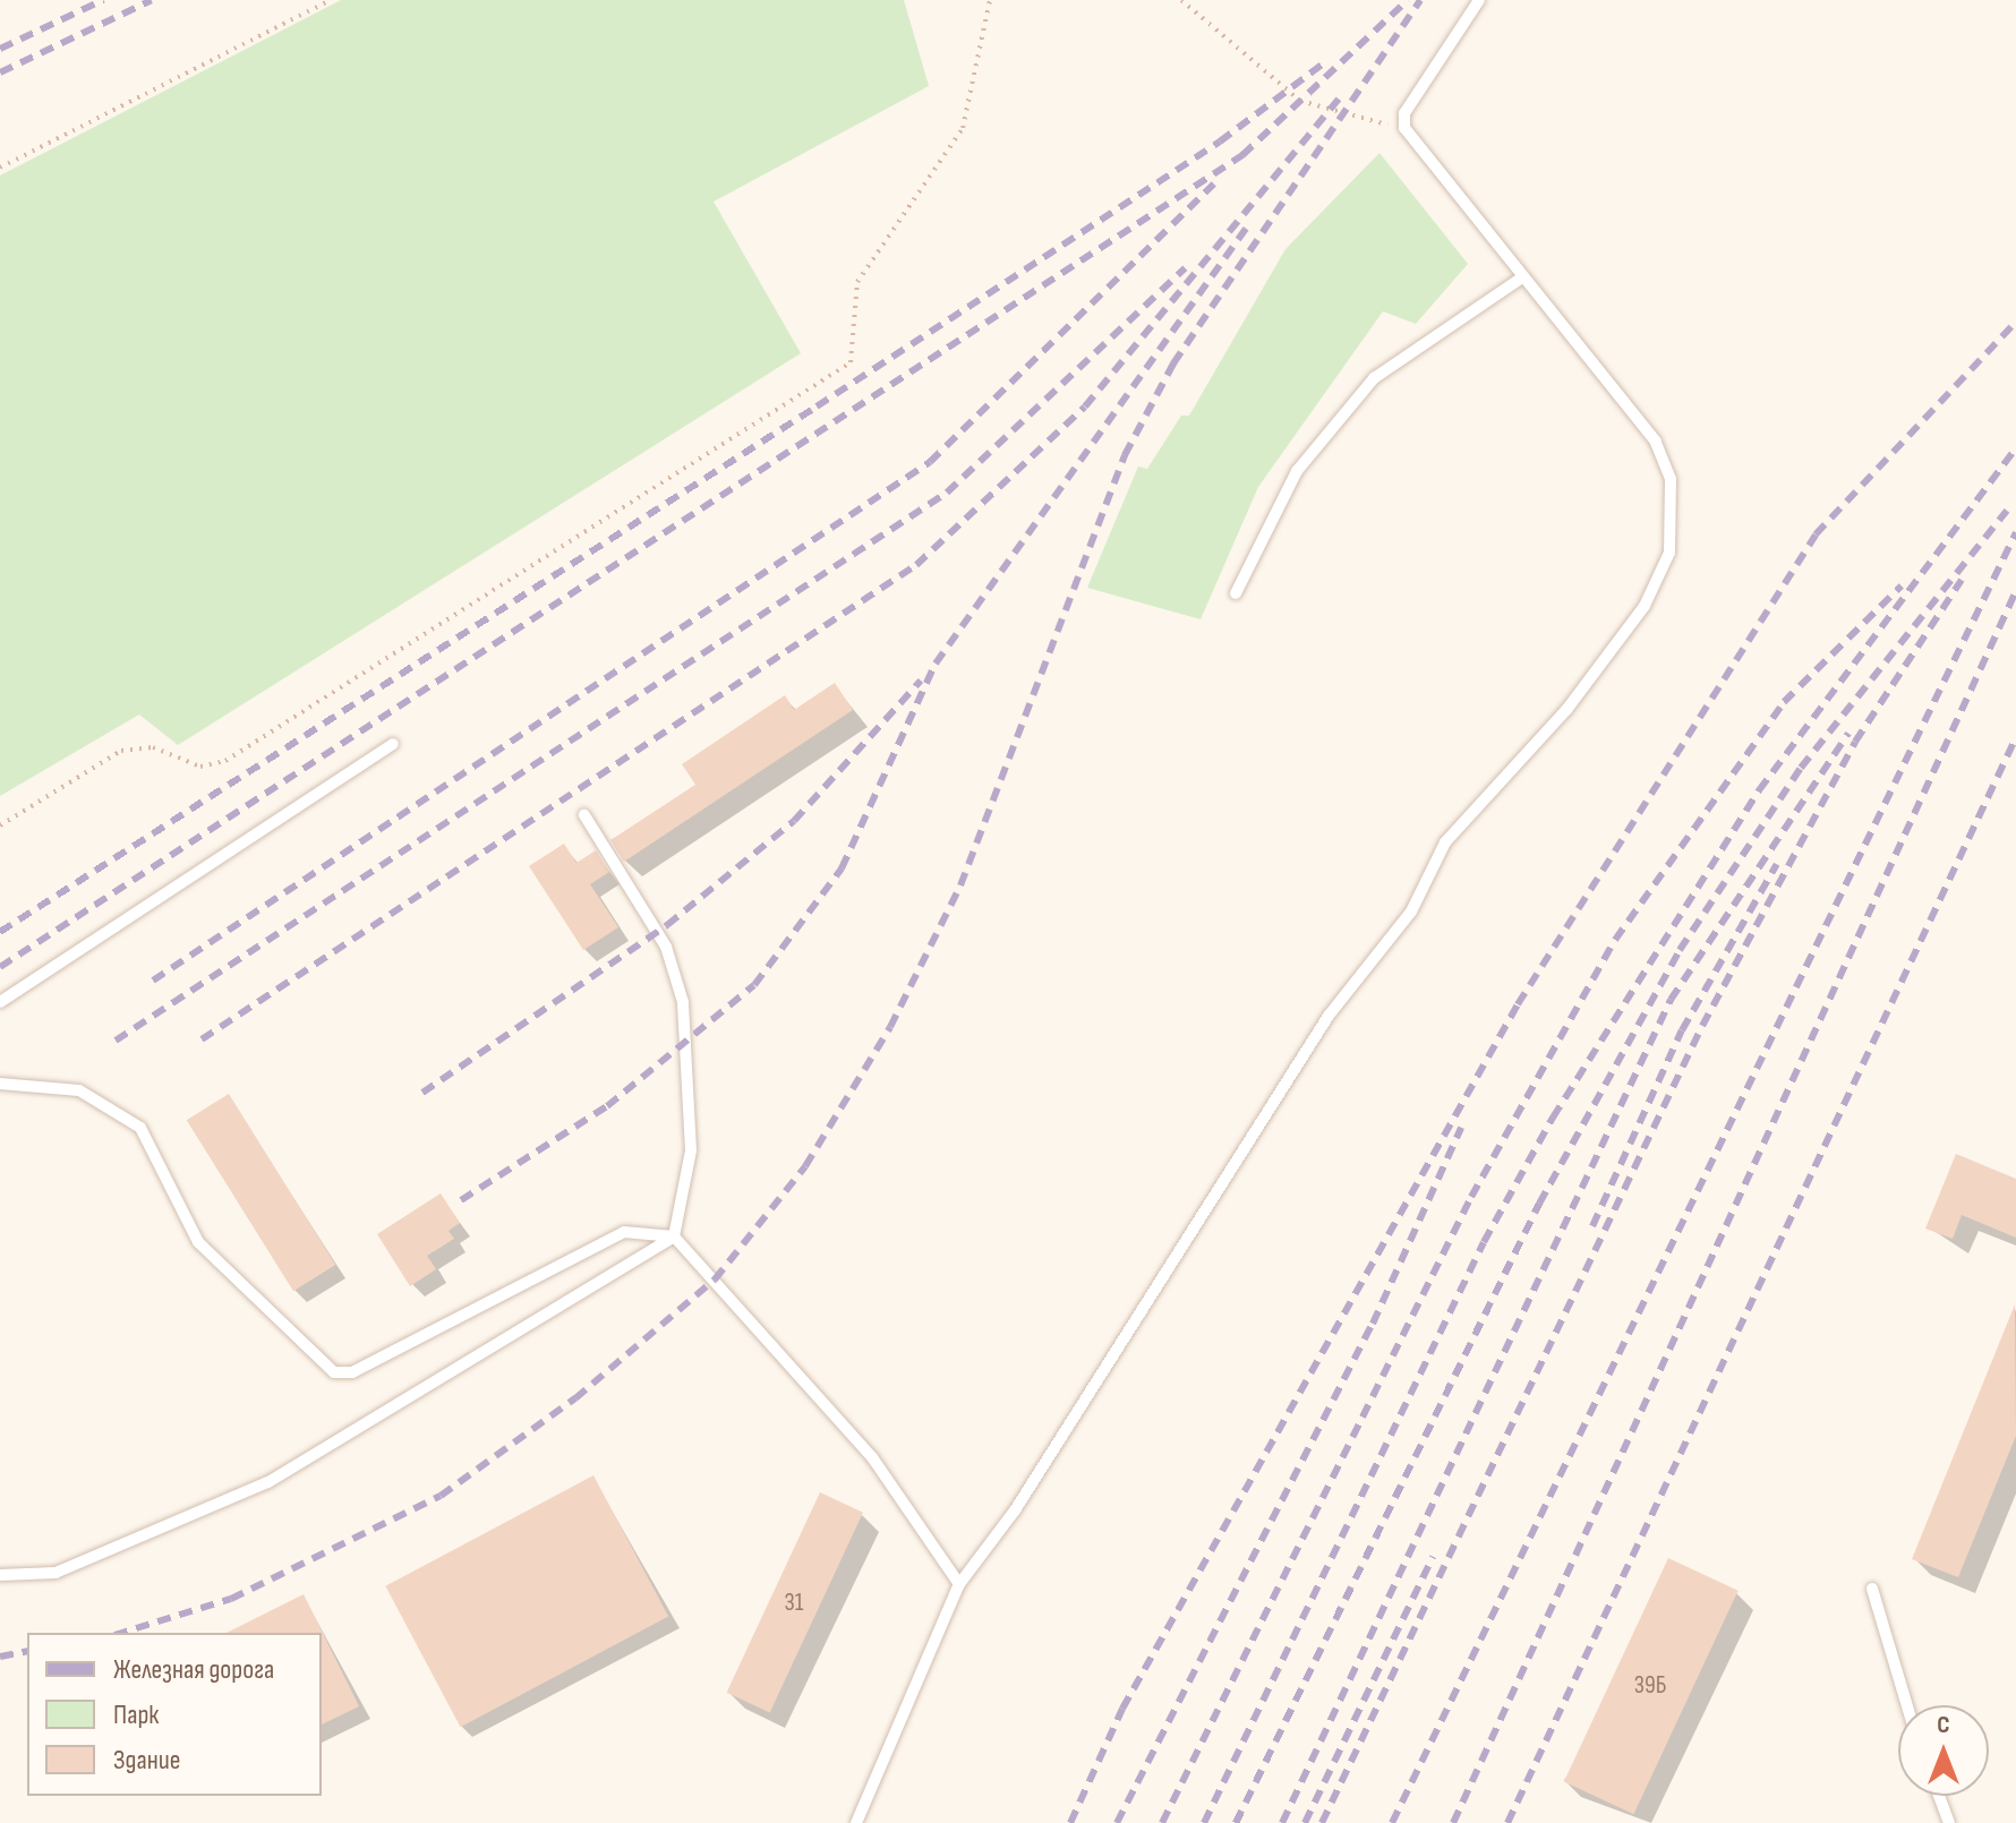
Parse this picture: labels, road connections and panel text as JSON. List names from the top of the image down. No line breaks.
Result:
{"house_numbers":["31","39Б"],"legend":["Железная дорога","Парк","Здание"],"north":"top"}
